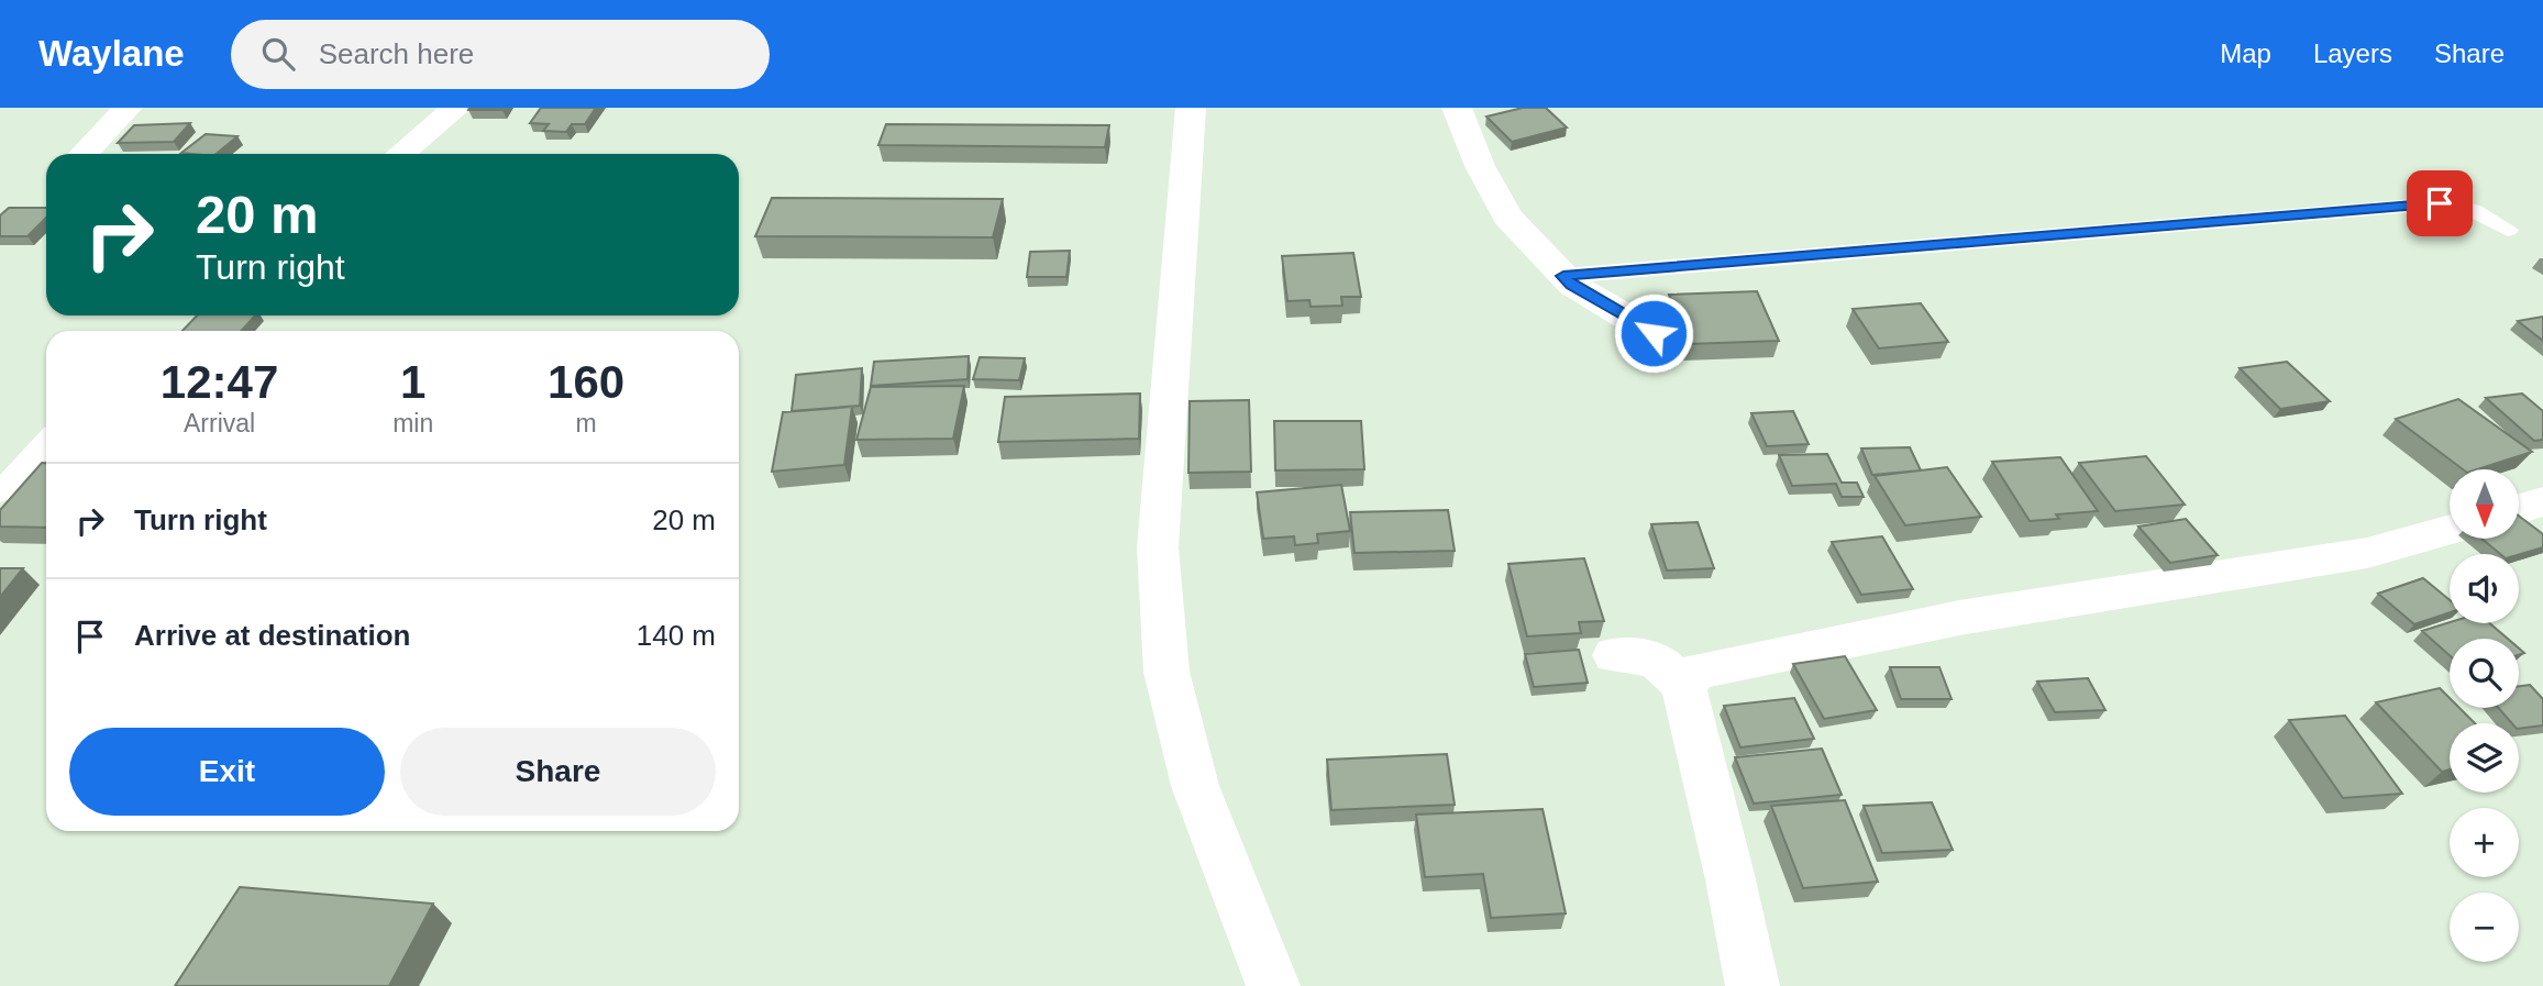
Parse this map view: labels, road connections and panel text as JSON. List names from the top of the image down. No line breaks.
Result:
{"north":"bottom","page":{"header":"Waylane","search":"Search here","nav":["Map","Layers","Share"],"turn":["20 m","Turn right"],"eta":["12:47","Arrival","1","min","160","m"],"list":[{"name":"Turn right","value":"20 m"},{"name":"Arrive at destination","value":"140 m"}],"map_buttons":["+","−"],"buttons":["Exit","Share"]}}
